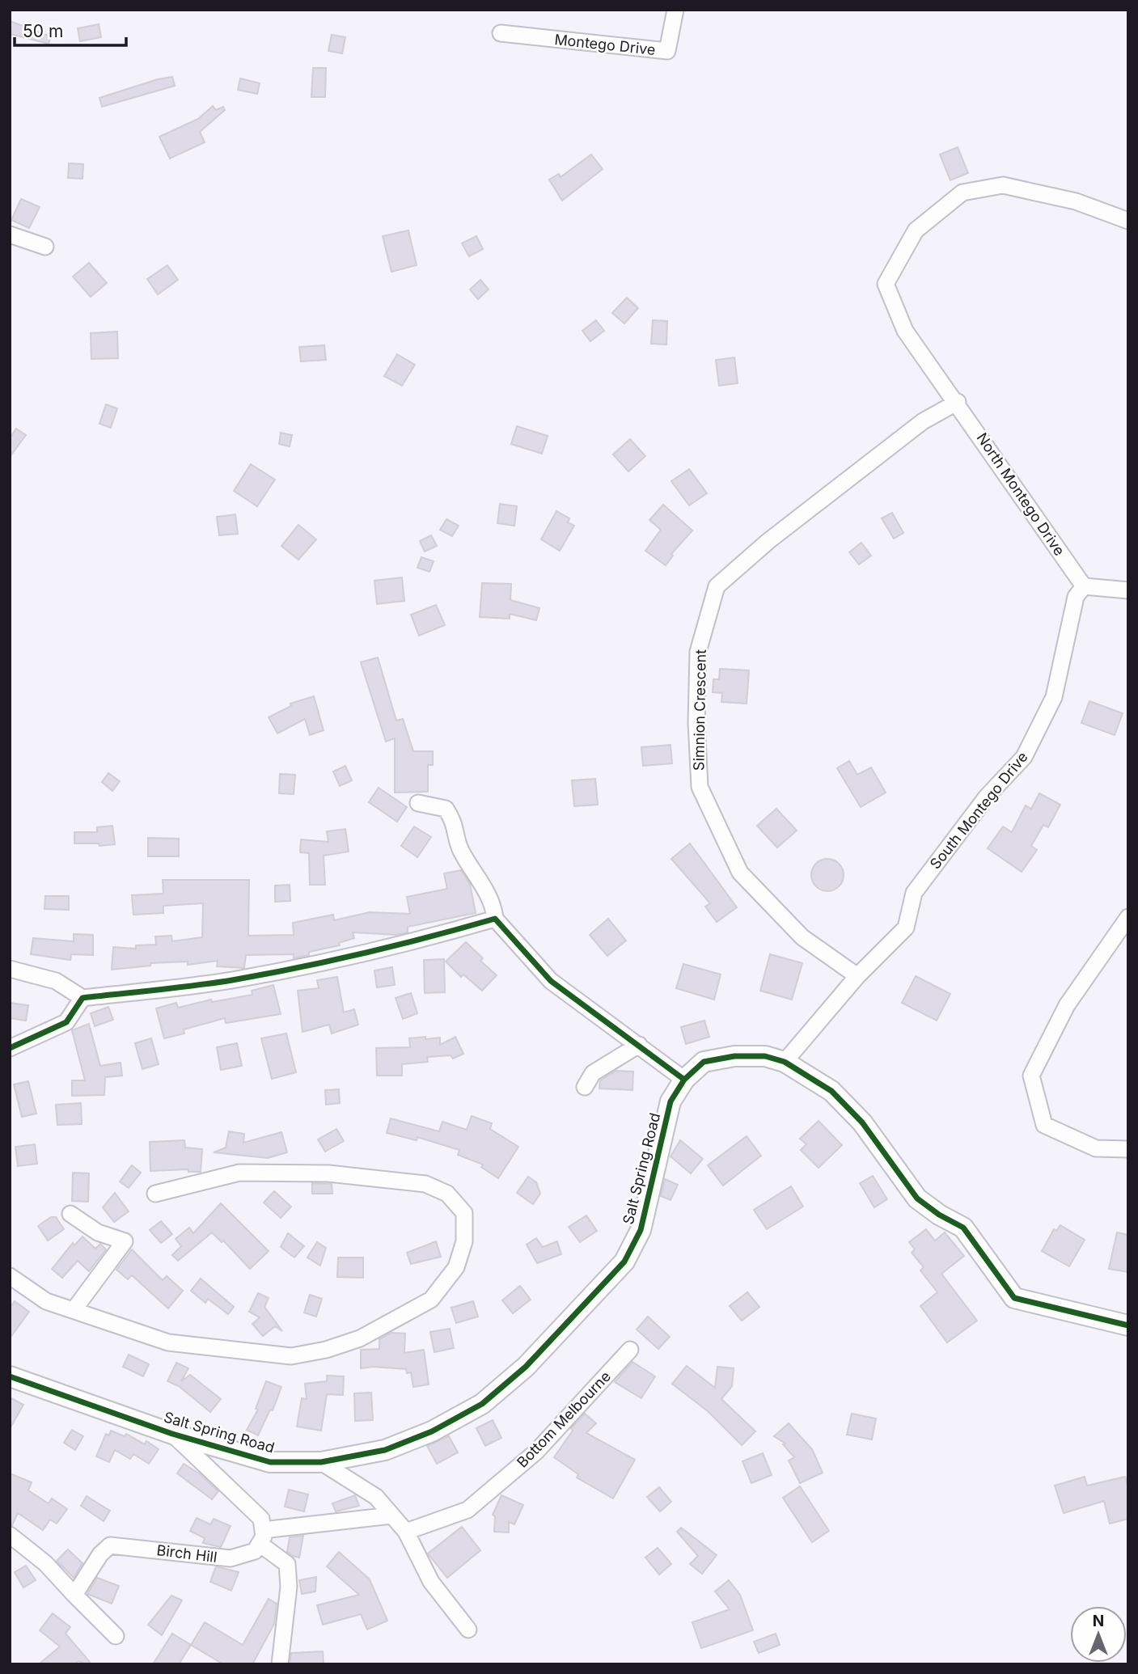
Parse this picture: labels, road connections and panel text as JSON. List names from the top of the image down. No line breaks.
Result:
{"streets":{"street":["Montego Drive","North Montego Drive","Simnion Crescent","South Montego Drive","Salt Spring Road","Bottom Melbourne","Birch Hill"]},"crossings":[["North Montego Drive","Simnion Crescent"],["North Montego Drive","South Montego Drive"],["Simnion Crescent","South Montego Drive"],["South Montego Drive","Salt Spring Road"]],"scale_bar":"50 m","north":"top"}
